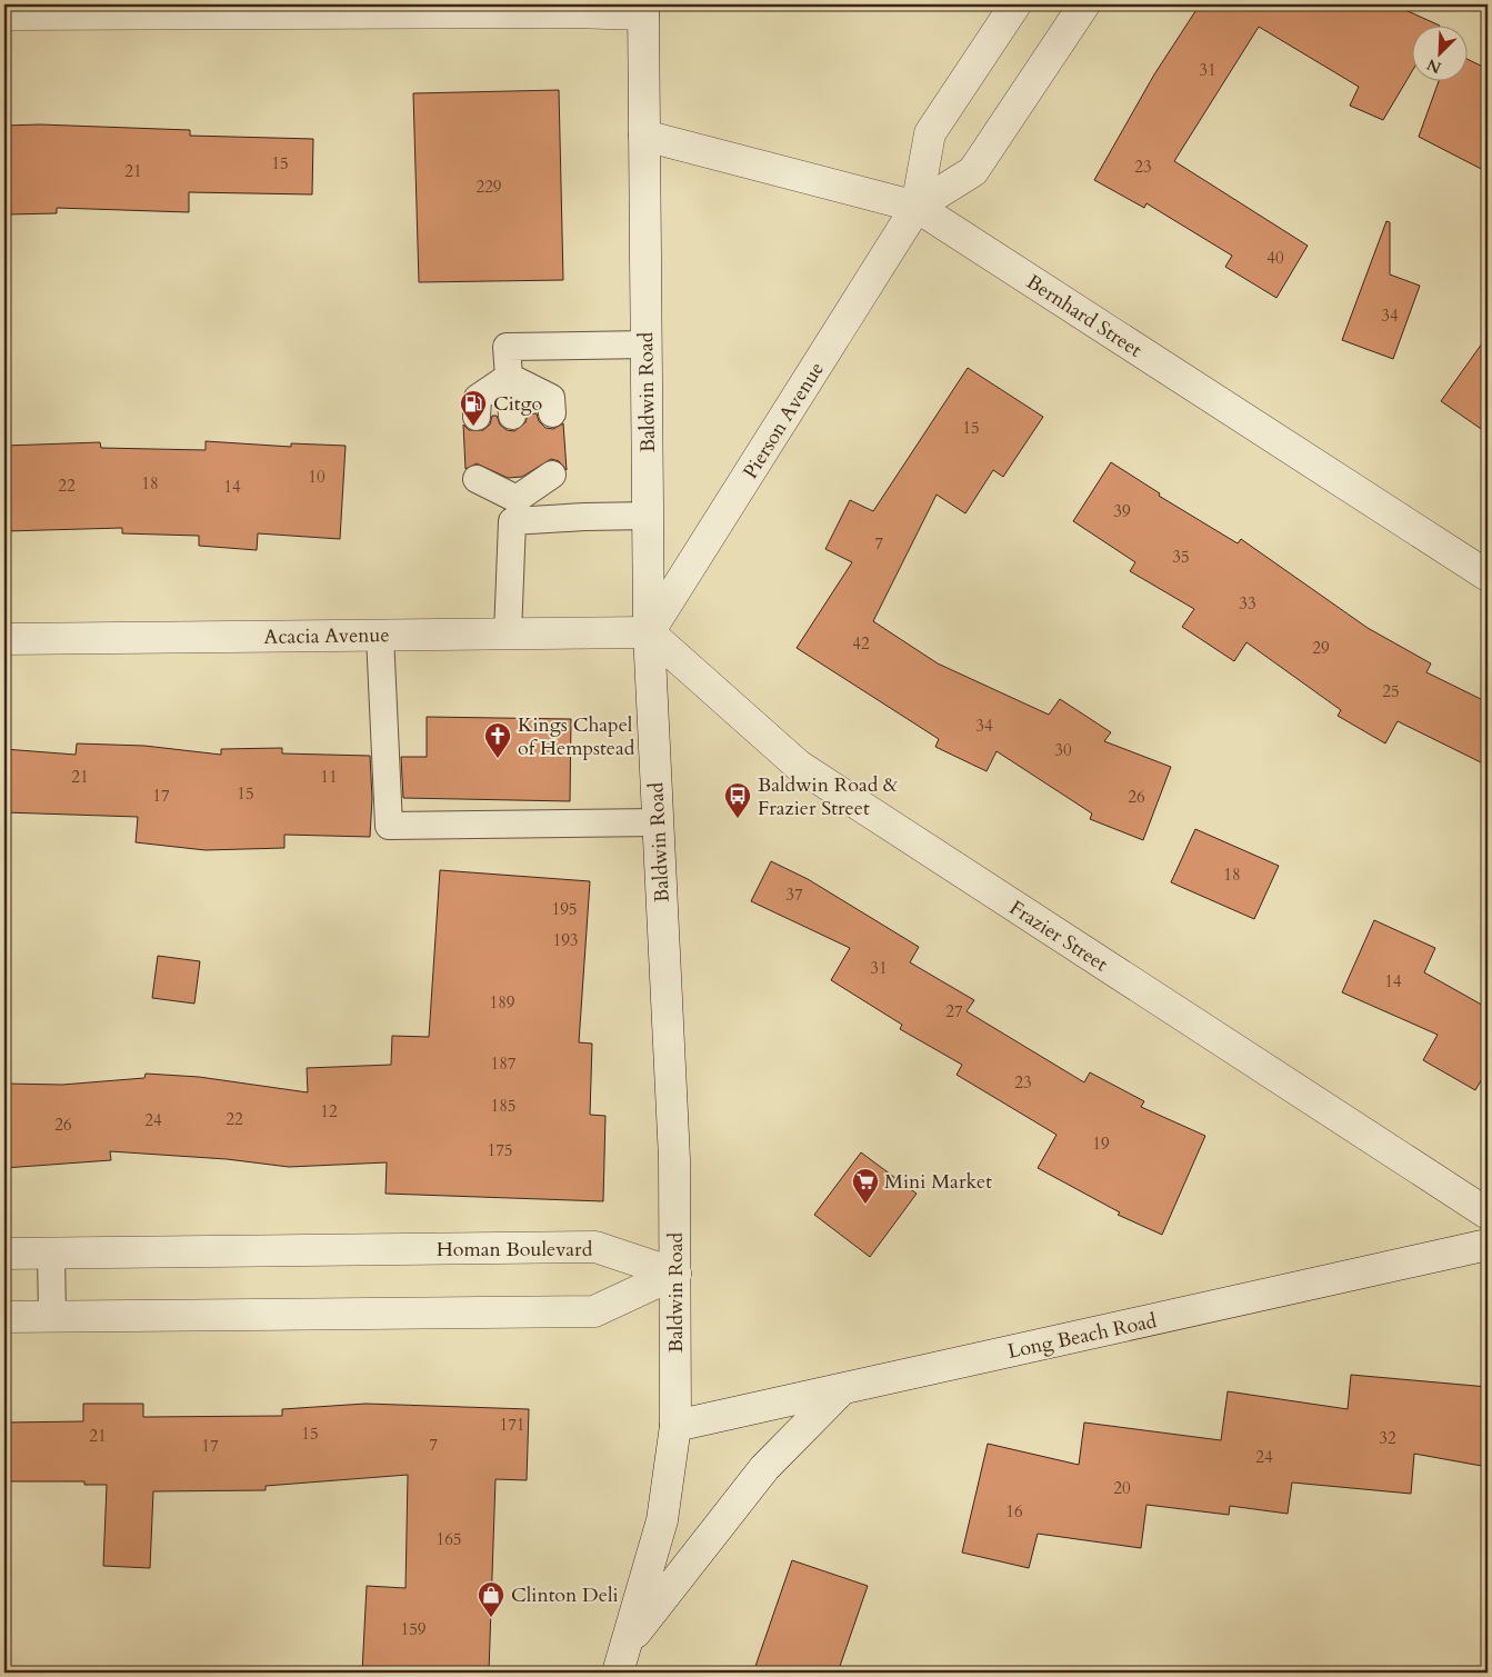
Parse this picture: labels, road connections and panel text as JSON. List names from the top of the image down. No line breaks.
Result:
{"streets":{"street":["Bernhard Street","Baldwin Road","Pierson Avenue","Acacia Avenue","Frazier Street","Homan Boulevard","Long Beach Road"]},"crossings":[["Bernhard Street","Baldwin Road"],["Bernhard Street","Pierson Avenue"],["Baldwin Road","Pierson Avenue"],["Baldwin Road","Acacia Avenue"],["Baldwin Road","Frazier Street"],["Baldwin Road","Homan Boulevard"],["Baldwin Road","Long Beach Road"],["Pierson Avenue","Acacia Avenue"],["Pierson Avenue","Frazier Street"],["Acacia Avenue","Frazier Street"]],"places":{"fuel station":["Citgo"],"church":["Kings Chapel of Hempstead"],"bus stop":["Baldwin Road & Frazier Street"],"supermarket":["Mini Market"],"shop":["Clinton Deli"]},"house_numbers":["31","15","23","21","229","40","34","15","10","18","22","14","39","7","35","33","42","29","25","34","30","21","11","15","17","26","18","37","195","193","31","14","189","27","187","23","185","12","22","24","26","19","175","171","15","21","32","7","17","24","20","16","165","159"],"north":"bottom left"}
